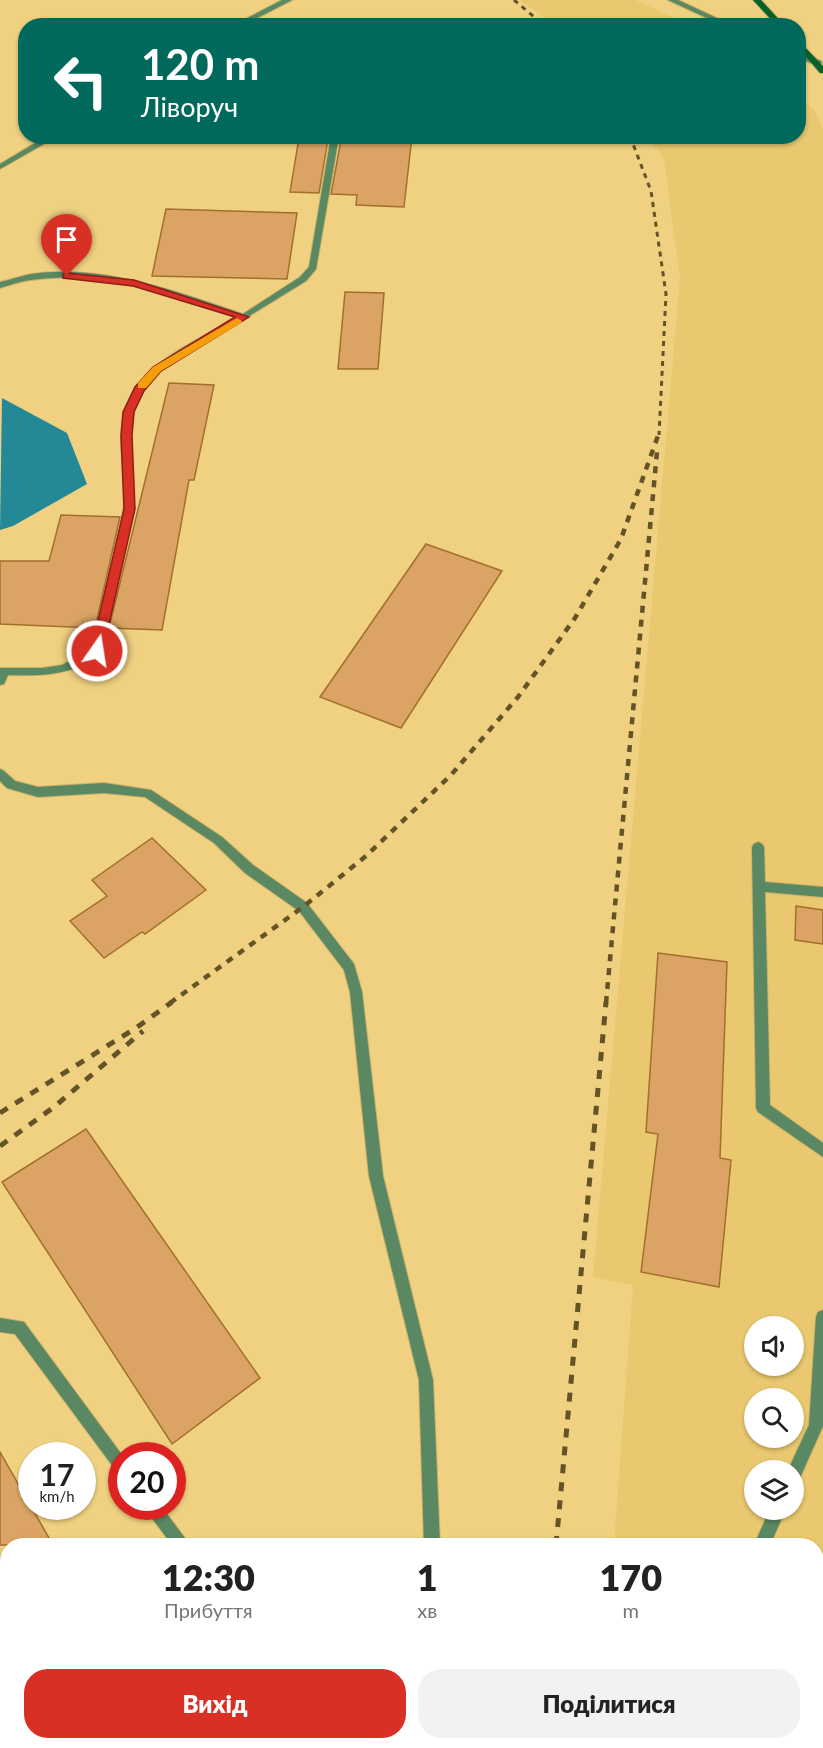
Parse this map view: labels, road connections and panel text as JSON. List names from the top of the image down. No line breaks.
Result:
{"page":{"turn":["120 m","Ліворуч"],"speed":"17 km/h","limit":"20","eta":["12:30","Прибуття","1","хв","170","m"],"buttons":["Вихід","Поділитися"]}}
